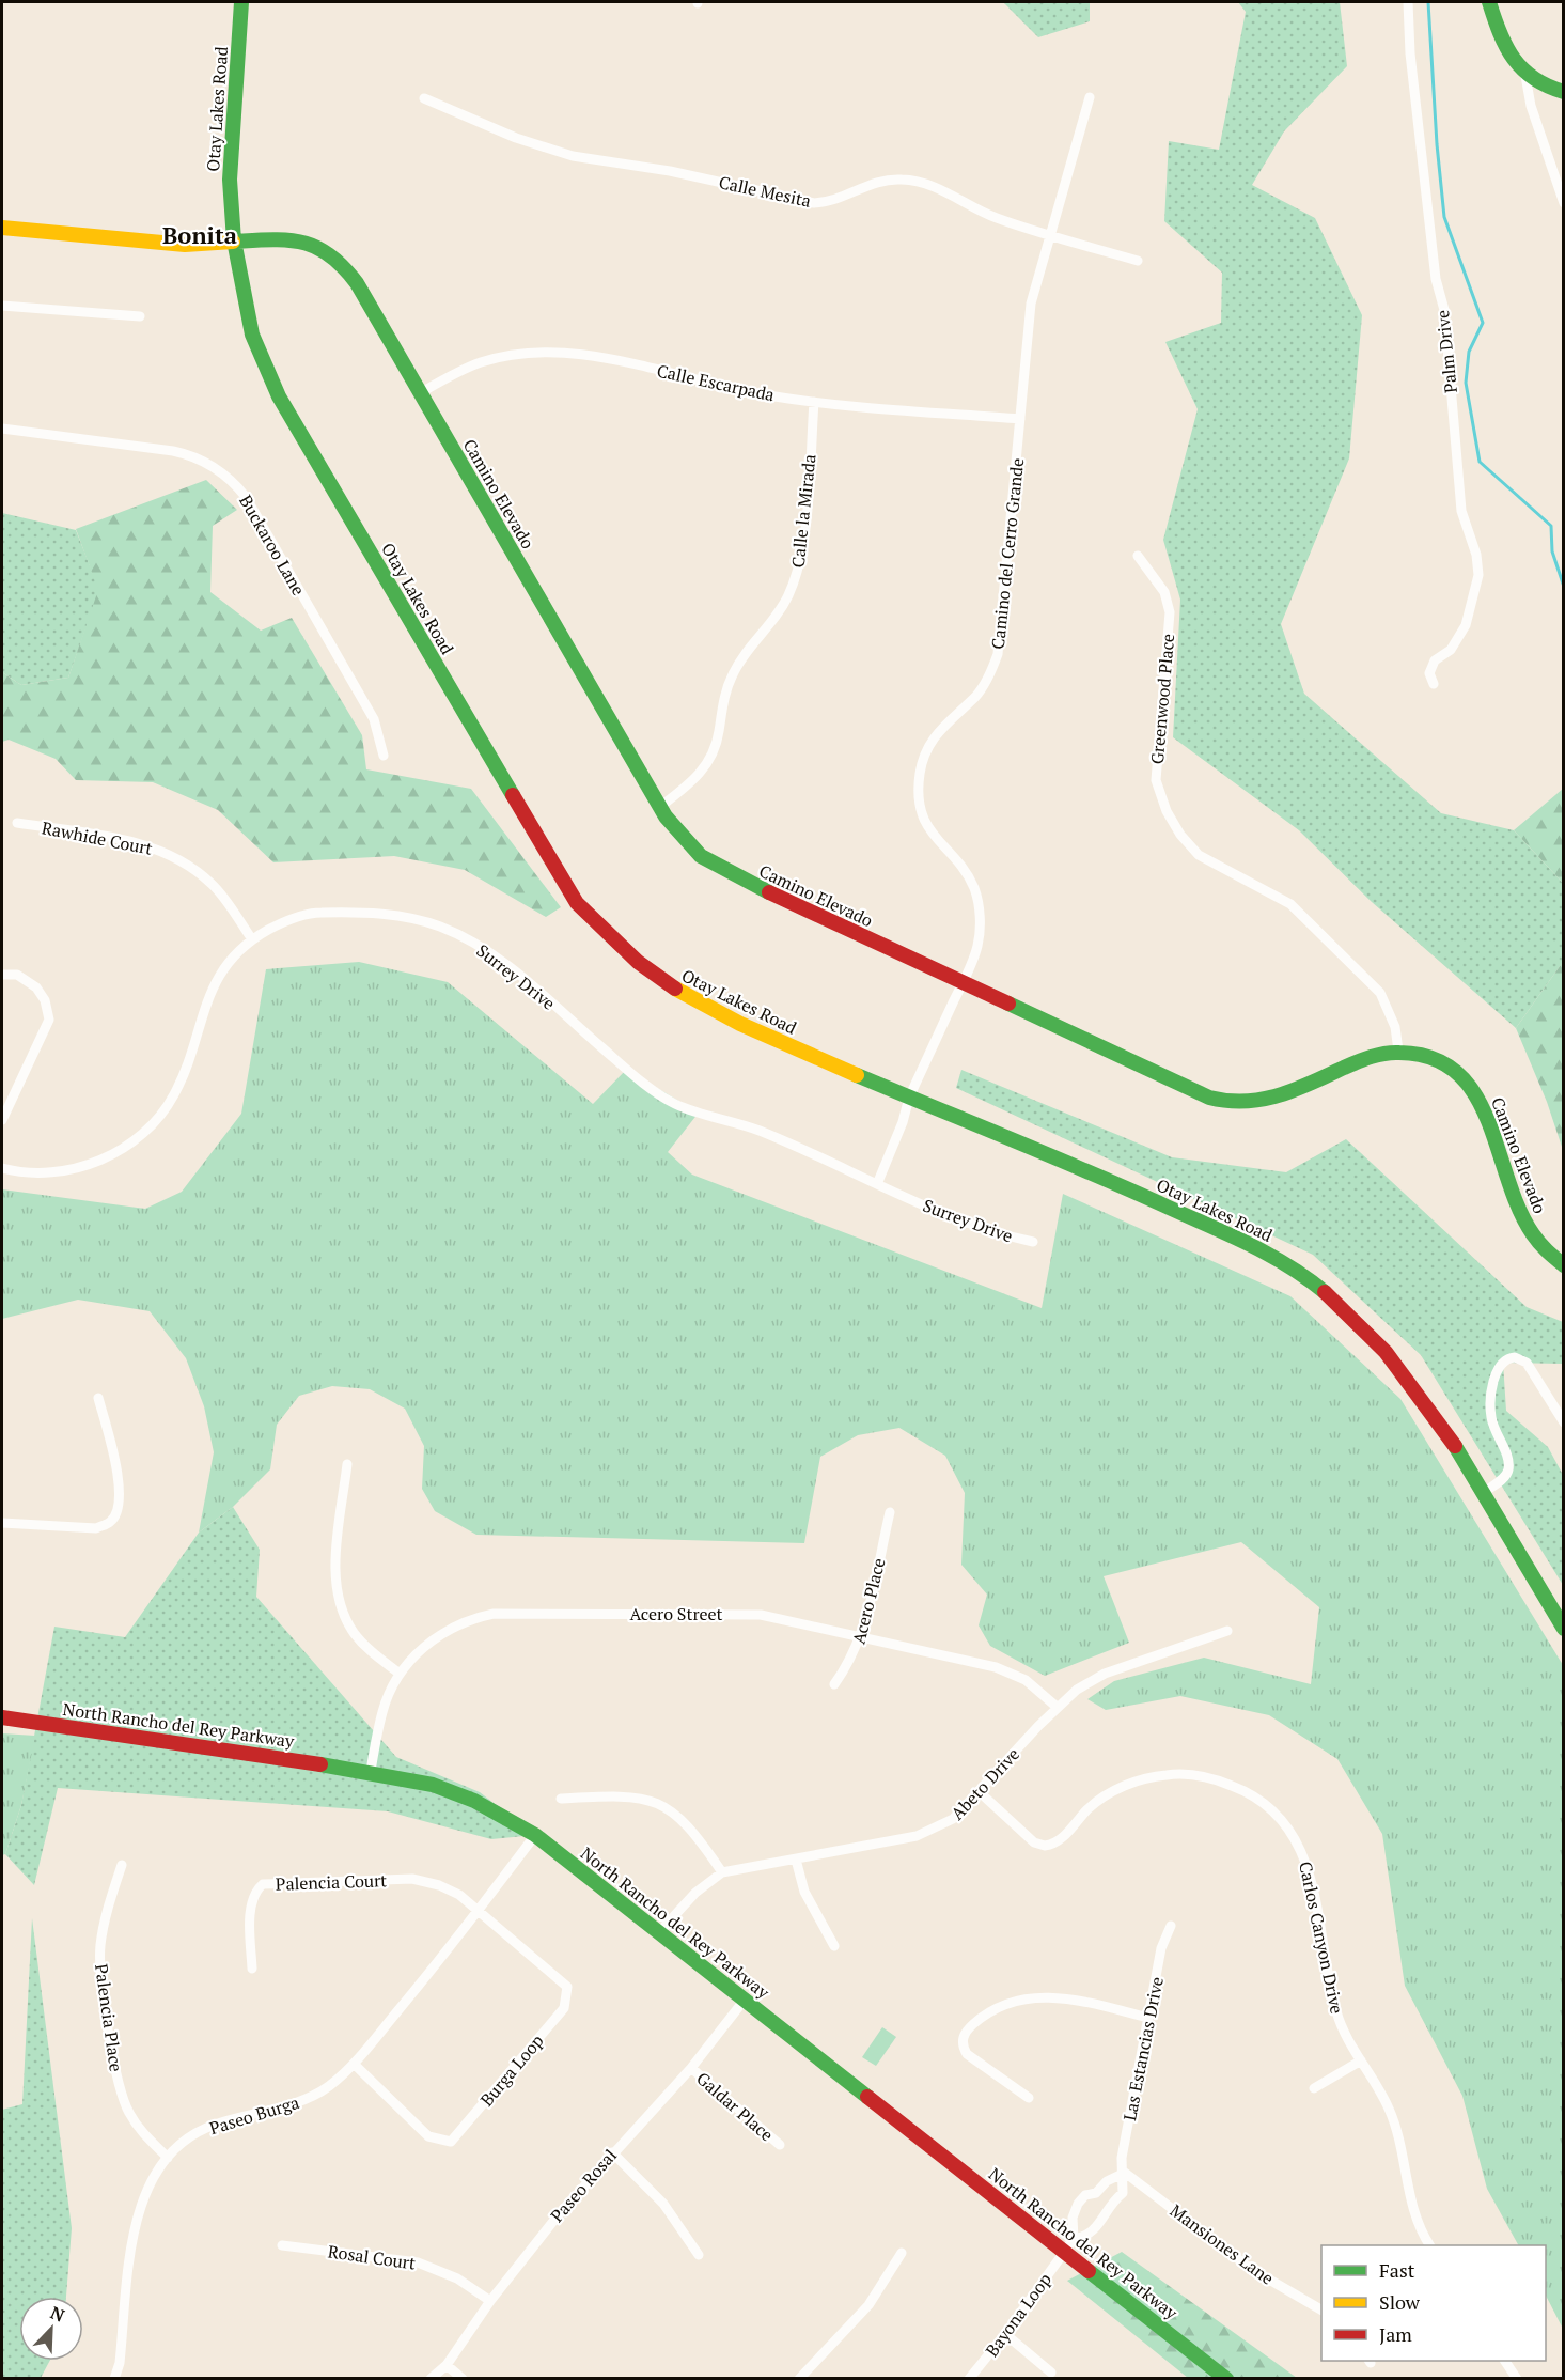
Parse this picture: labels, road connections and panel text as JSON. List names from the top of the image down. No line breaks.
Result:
{"streets":{"street":["Otay Lakes Road","Calle Mesita","Palm Drive","Calle Escarpada","Camino Elevado","Calle la Mirada","Buckaroo Lane","Camino del Cerro Grande","Greenwood Place","Rawhide Court","Surrey Drive","Acero Place","Acero Street","North Rancho del Rey Parkway","Abeto Drive","Palencia Court","Carlos Canyon Drive","Palencia Place","Las Estancias Drive","Burga Loop","Galdar Place","Paseo Burga","Paseo Rosal","Mansiones Lane","Rosal Court","Bayona Loop"]},"crossings":[["Otay Lakes Road","Camino Elevado"],["Otay Lakes Road","Camino del Cerro Grande"],["Calle Mesita","Camino del Cerro Grande"],["Calle Escarpada","Camino Elevado"],["Calle Escarpada","Calle la Mirada"],["Calle Escarpada","Camino del Cerro Grande"],["Camino Elevado","Calle la Mirada"],["Camino Elevado","Camino del Cerro Grande"],["Camino Elevado","Greenwood Place"],["Camino del Cerro Grande","Surrey Drive"],["Rawhide Court","Surrey Drive"],["Acero Place","Acero Street"],["Acero Street","North Rancho del Rey Parkway"],["Acero Street","Abeto Drive"],["North Rancho del Rey Parkway","Abeto Drive"],["North Rancho del Rey Parkway","Las Estancias Drive"],["North Rancho del Rey Parkway","Paseo Burga"],["North Rancho del Rey Parkway","Paseo Rosal"],["North Rancho del Rey Parkway","Bayona Loop"],["Abeto Drive","Carlos Canyon Drive"],["Palencia Court","Burga Loop"],["Palencia Court","Paseo Burga"],["Palencia Place","Paseo Burga"],["Las Estancias Drive","Mansiones Lane"],["Las Estancias Drive","Bayona Loop"],["Burga Loop","Paseo Burga"],["Galdar Place","Paseo Rosal"],["Paseo Rosal","Rosal Court"]],"districts":["Bonita"],"legend":["Fast","Slow","Jam"],"north":"top right"}
